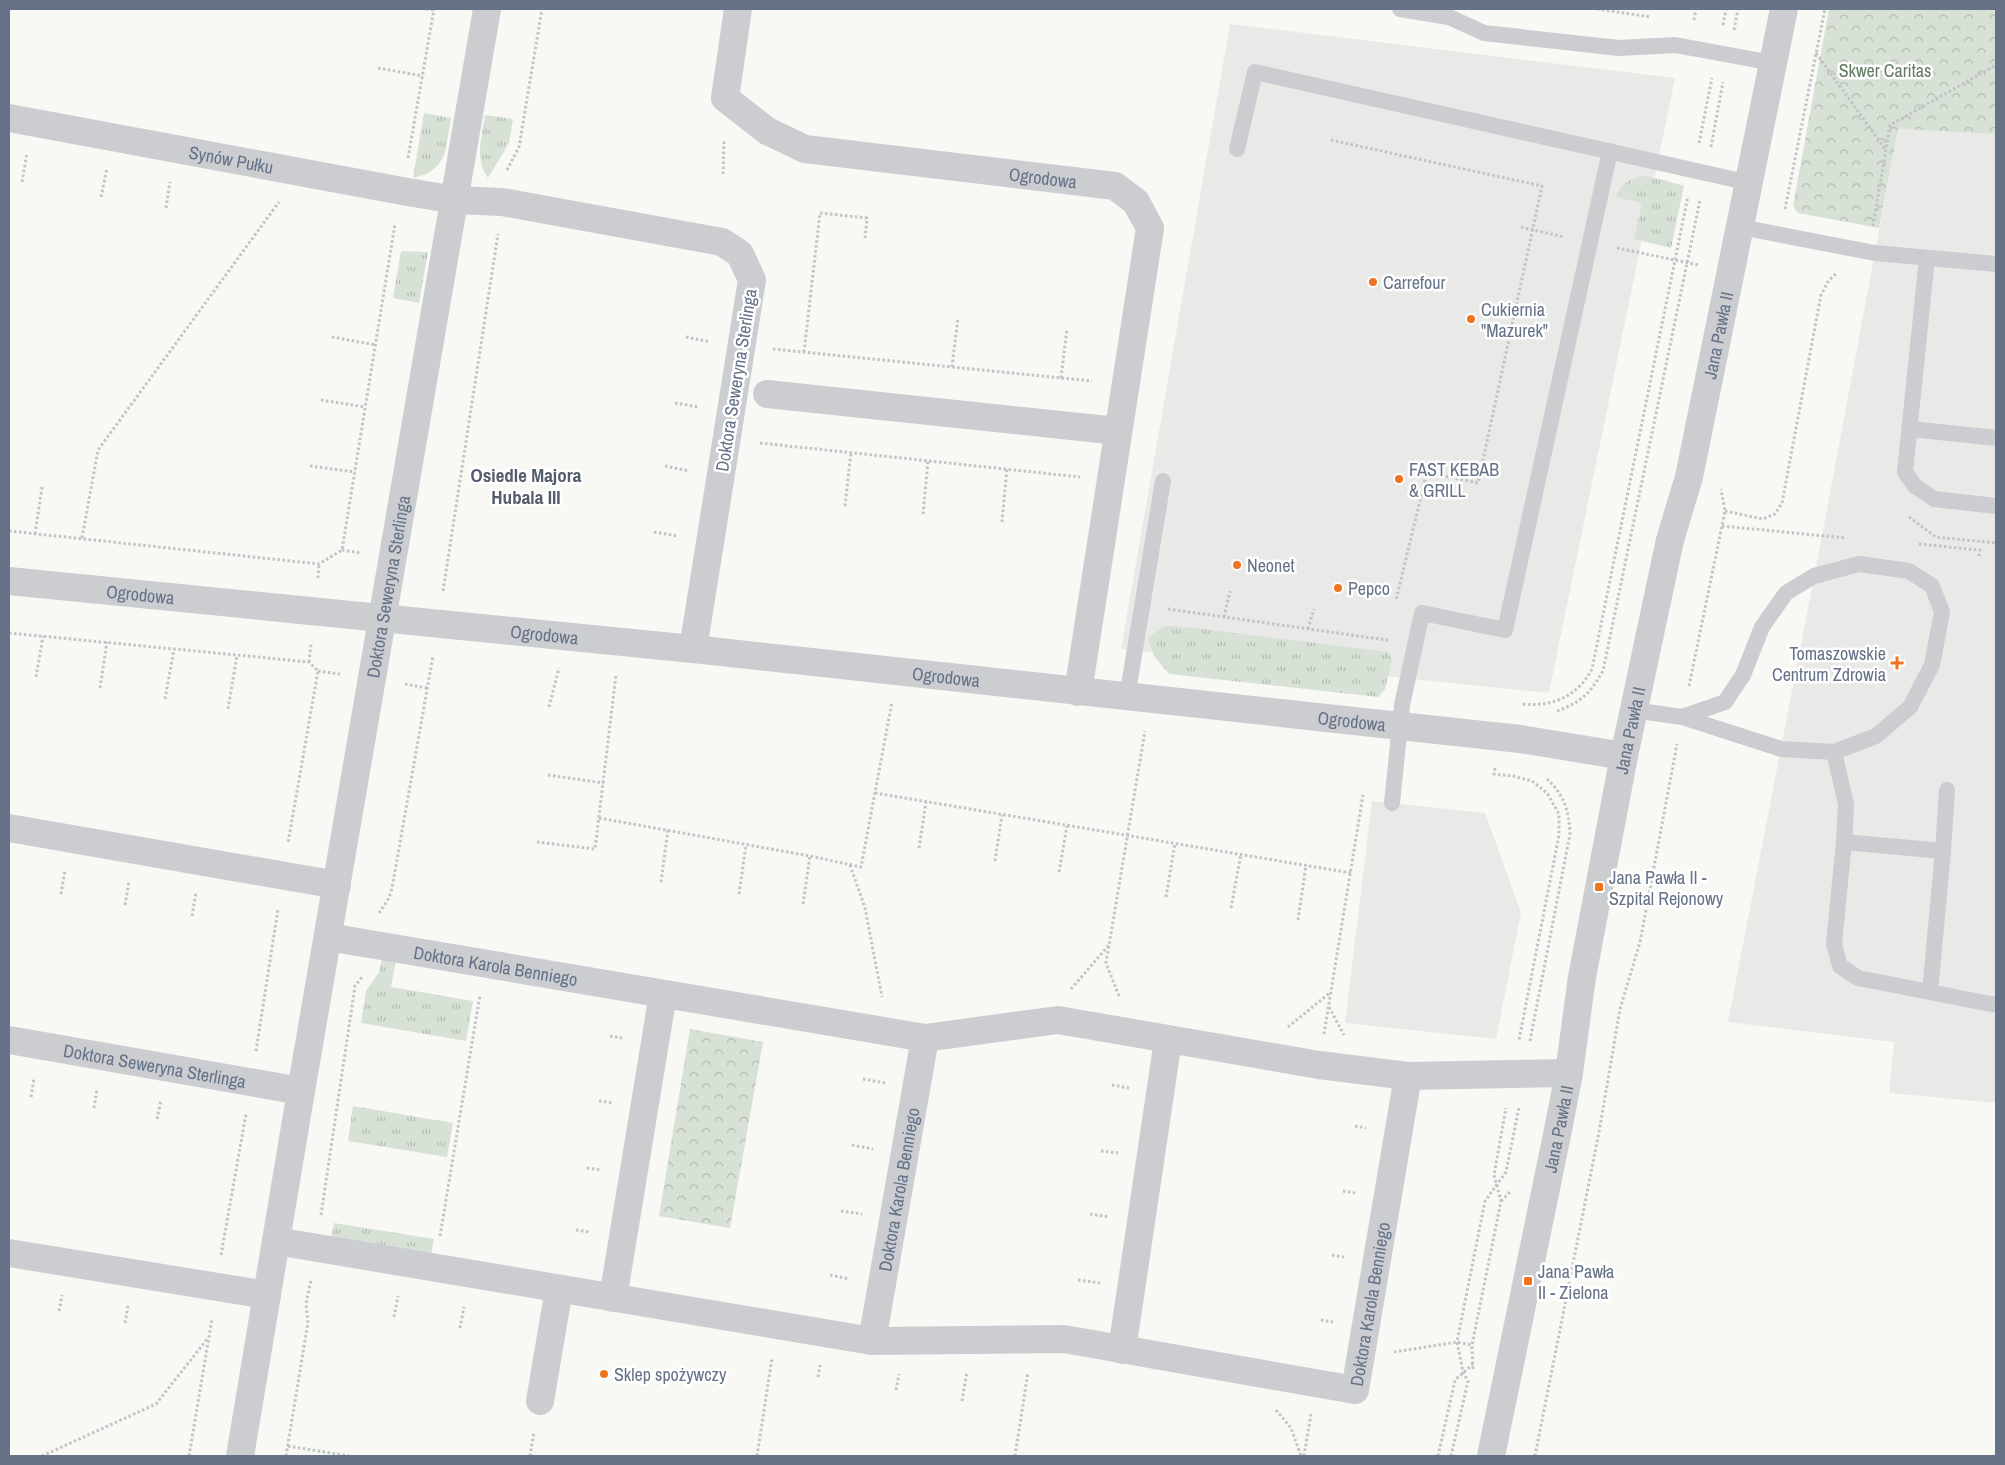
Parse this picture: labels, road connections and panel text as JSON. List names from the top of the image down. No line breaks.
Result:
{"streets":{"street":["Synów Pułku","Ogrodowa","Jana Pawła II","Doktora Seweryna Sterlinga","Doktora Karola Benniego"]},"crossings":[["Synów Pułku","Doktora Seweryna Sterlinga"],["Ogrodowa","Jana Pawła II"],["Ogrodowa","Doktora Seweryna Sterlinga"],["Jana Pawła II","Doktora Karola Benniego"],["Doktora Seweryna Sterlinga","Doktora Karola Benniego"]],"districts":["Osiedle Majora Hubala III"],"parks":["Skwer Caritas"],"places":{"other":["Carrefour","Cukiernia \"Mazurek\"","FAST KEBAB & GRILL","Neonet","Pepco","Sklep spożywczy"],"health":["Tomaszowskie Centrum Zdrowia"],"transit":["Jana Pawła II - Szpital Rejonowy","Jana Pawła II - Zielona"]}}
